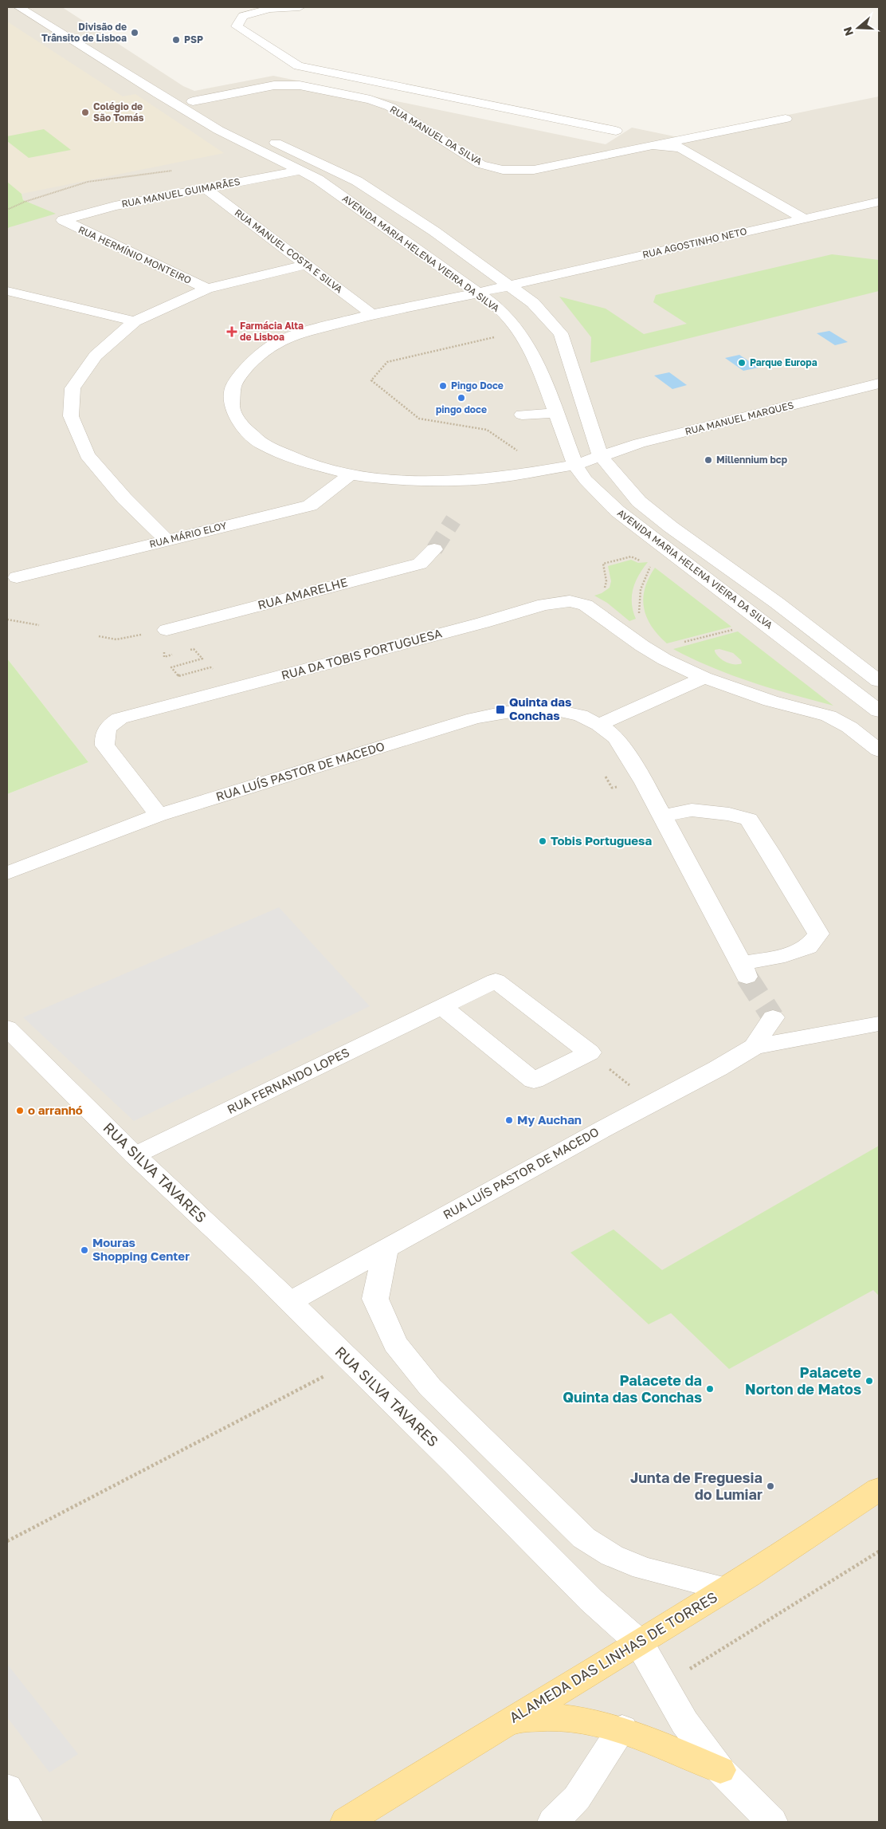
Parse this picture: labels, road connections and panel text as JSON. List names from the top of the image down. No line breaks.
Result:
{"streets":{"main road":["ALAMEDA DAS LINHAS DE TORRES"],"street":["RUA MANUEL DA SILVA","RUA MANUEL GUIMARÃES","RUA AGOSTINHO NETO","RUA MANUEL COSTA E SILVA","AVENIDA MARIA HELENA VIEIRA DA SILVA","RUA HERMÍNIO MONTEIRO","RUA MANUEL MARQUES","RUA MÁRIO ELOY","RUA AMARELHE","RUA DA TOBIS PORTUGUESA","RUA LUÍS PASTOR DE MACEDO","RUA FERNANDO LOPES","RUA SILVA TAVARES"]},"crossings":[["RUA MANUEL DA SILVA","RUA AGOSTINHO NETO"],["RUA MANUEL GUIMARÃES","RUA MANUEL COSTA E SILVA"],["RUA MANUEL GUIMARÃES","AVENIDA MARIA HELENA VIEIRA DA SILVA"],["RUA MANUEL GUIMARÃES","RUA HERMÍNIO MONTEIRO"],["RUA AGOSTINHO NETO","RUA MANUEL COSTA E SILVA"],["RUA AGOSTINHO NETO","AVENIDA MARIA HELENA VIEIRA DA SILVA"],["RUA AGOSTINHO NETO","RUA MANUEL MARQUES"],["RUA AGOSTINHO NETO","RUA MÁRIO ELOY"],["AVENIDA MARIA HELENA VIEIRA DA SILVA","RUA MANUEL MARQUES"],["RUA MANUEL MARQUES","RUA MÁRIO ELOY"],["RUA DA TOBIS PORTUGUESA","RUA LUÍS PASTOR DE MACEDO"],["RUA LUÍS PASTOR DE MACEDO","RUA SILVA TAVARES"],["RUA FERNANDO LOPES","RUA SILVA TAVARES"],["RUA SILVA TAVARES","ALAMEDA DAS LINHAS DE TORRES"]],"places":{"other":["Divisão de Trânsito de Lisboa","PSP","Colégio de São Tomás","Parque Europa","Pingo Doce","pingo doce","Millennium bcp","Tobis Portuguesa","o arranhó","My Auchan","Mouras Shopping Center","Palacete Norton de Matos","Palacete da Quinta das Conchas","Junta de Freguesia do Lumiar"],"health":["Farmácia Alta de Lisboa"],"transit":["Quinta das Conchas"]},"north":"left"}
